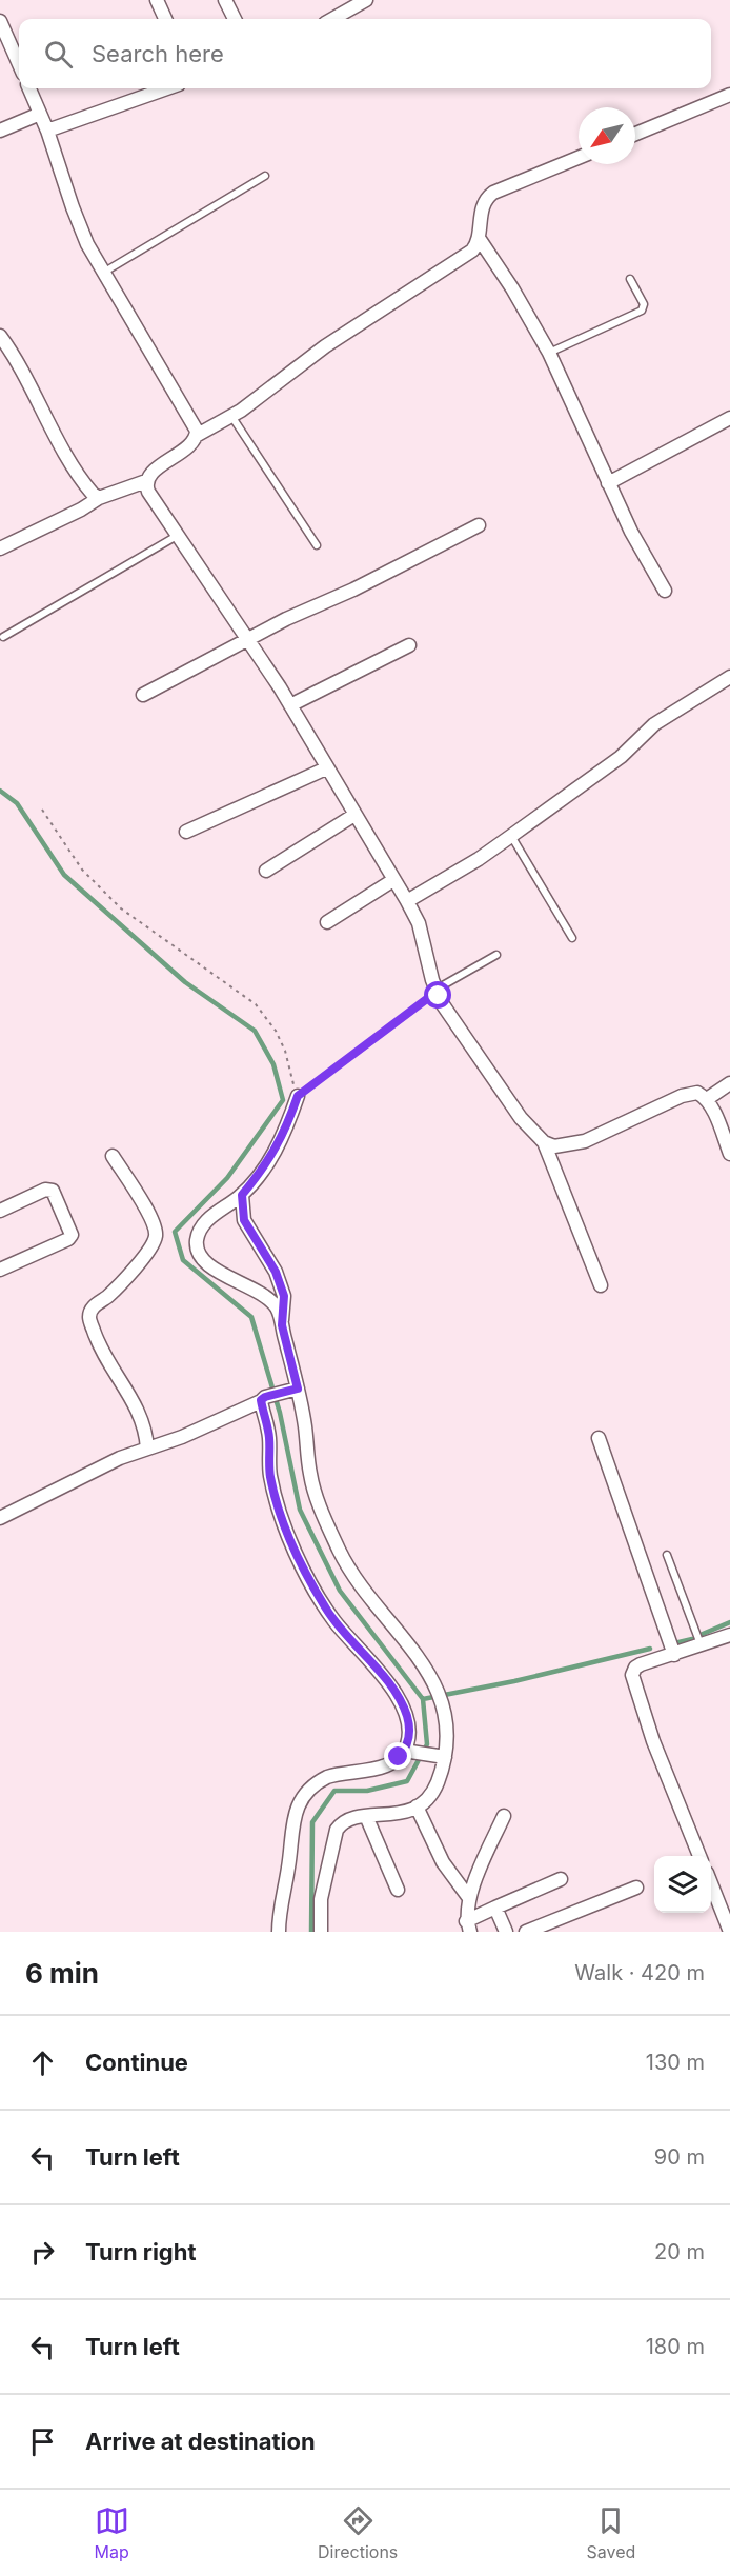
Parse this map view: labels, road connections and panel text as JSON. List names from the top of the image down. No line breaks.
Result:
{"north":"bottom left","page":{"search":"Search here","heading":["6 min","Walk · 420 m"],"list":[["Continue","130 m"],["Turn left","90 m"],["Turn right","20 m"],["Turn left","180 m"],"Arrive at destination"],"nav":["Map","Directions","Saved"]}}
